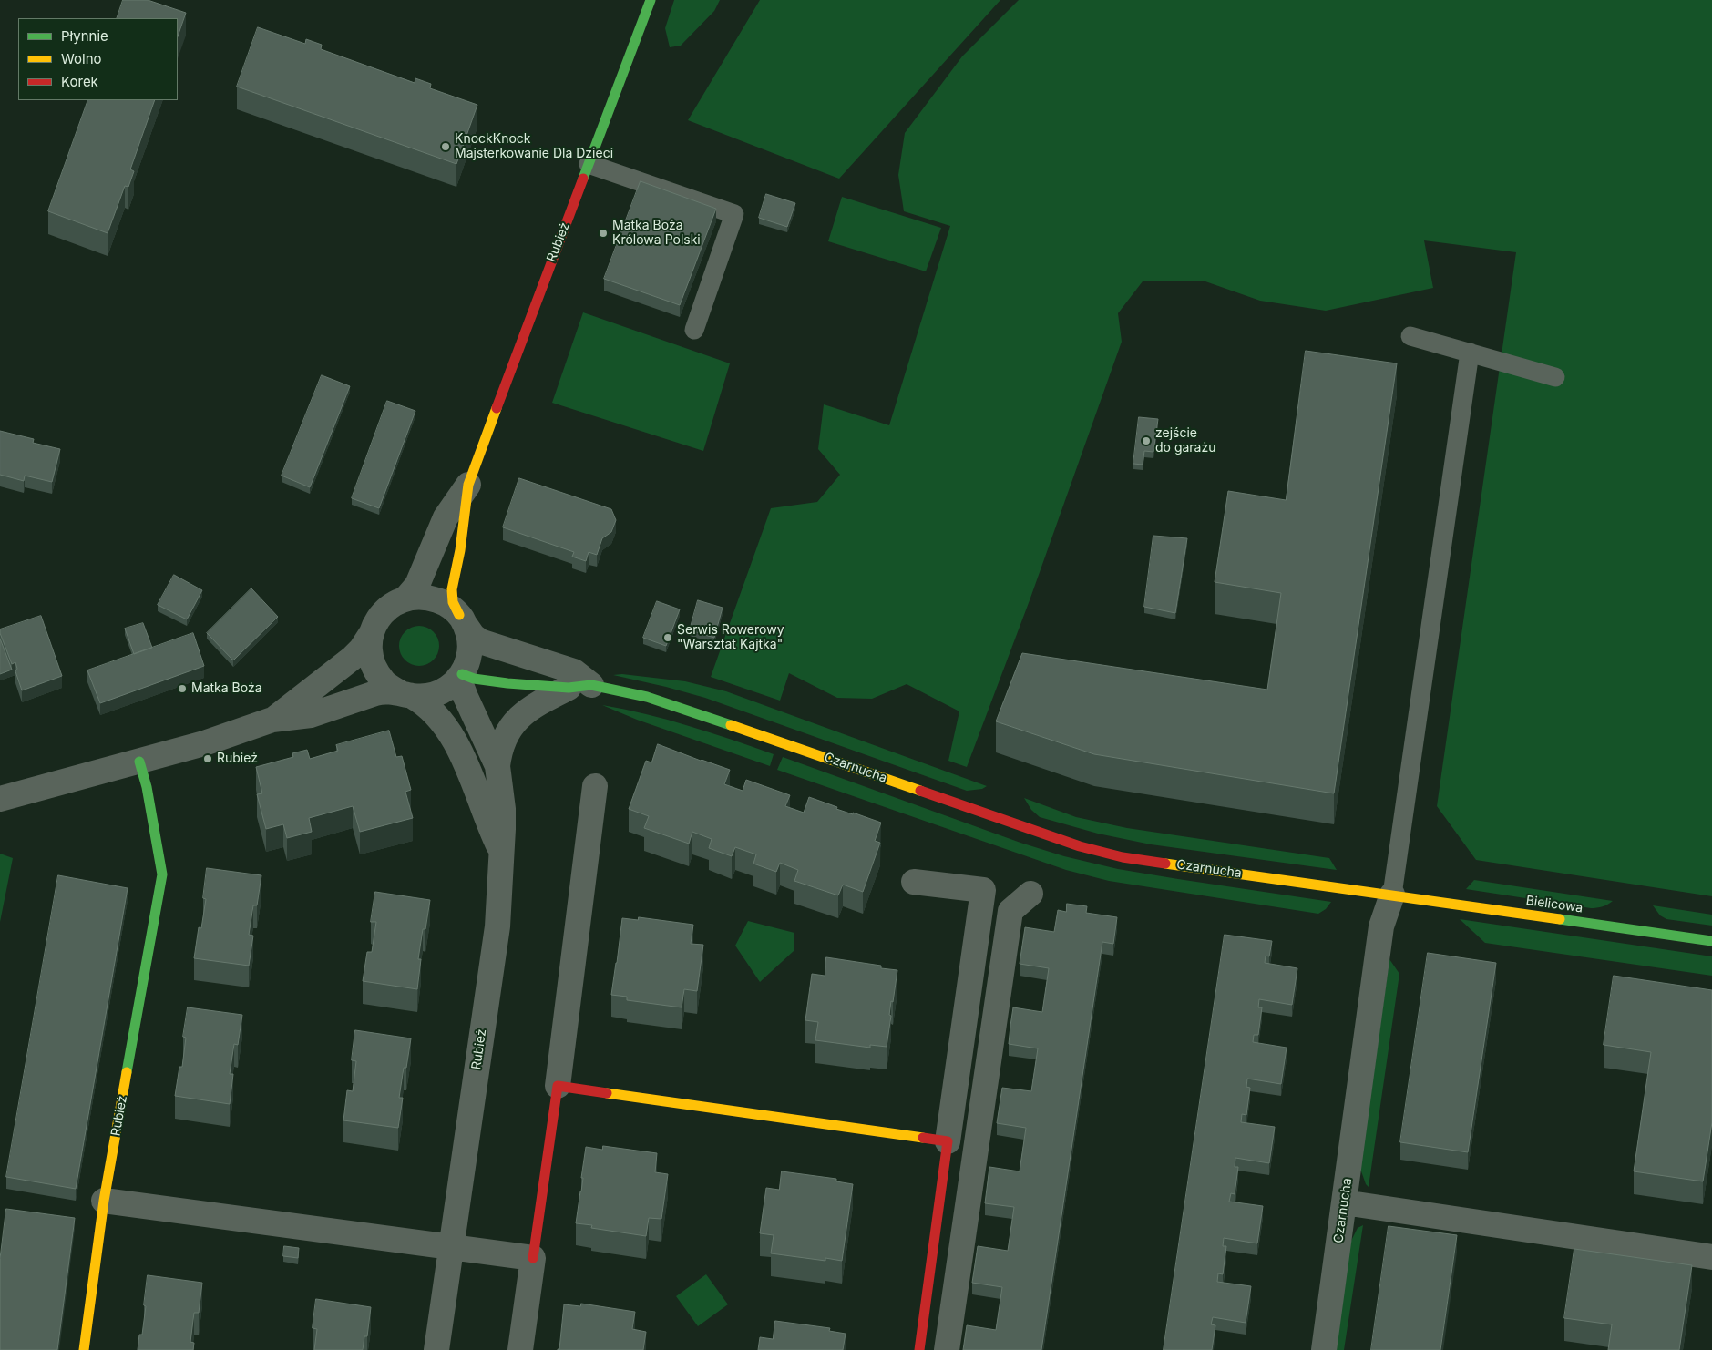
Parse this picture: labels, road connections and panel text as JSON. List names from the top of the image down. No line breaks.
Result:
{"streets":{"street":["Rubież","Czarnucha","Bielicowa"]},"crossings":[["Rubież","Czarnucha"],["Czarnucha","Bielicowa"]],"places":["KnockKnock Majsterkowanie Dla Dzieci","Matka Boża Królowa Polski","zejście do garażu","Serwis Rowerowy \"Warsztat Kajtka\"","Matka Boża","Rubież"],"legend":["Płynnie","Wolno","Korek"]}
